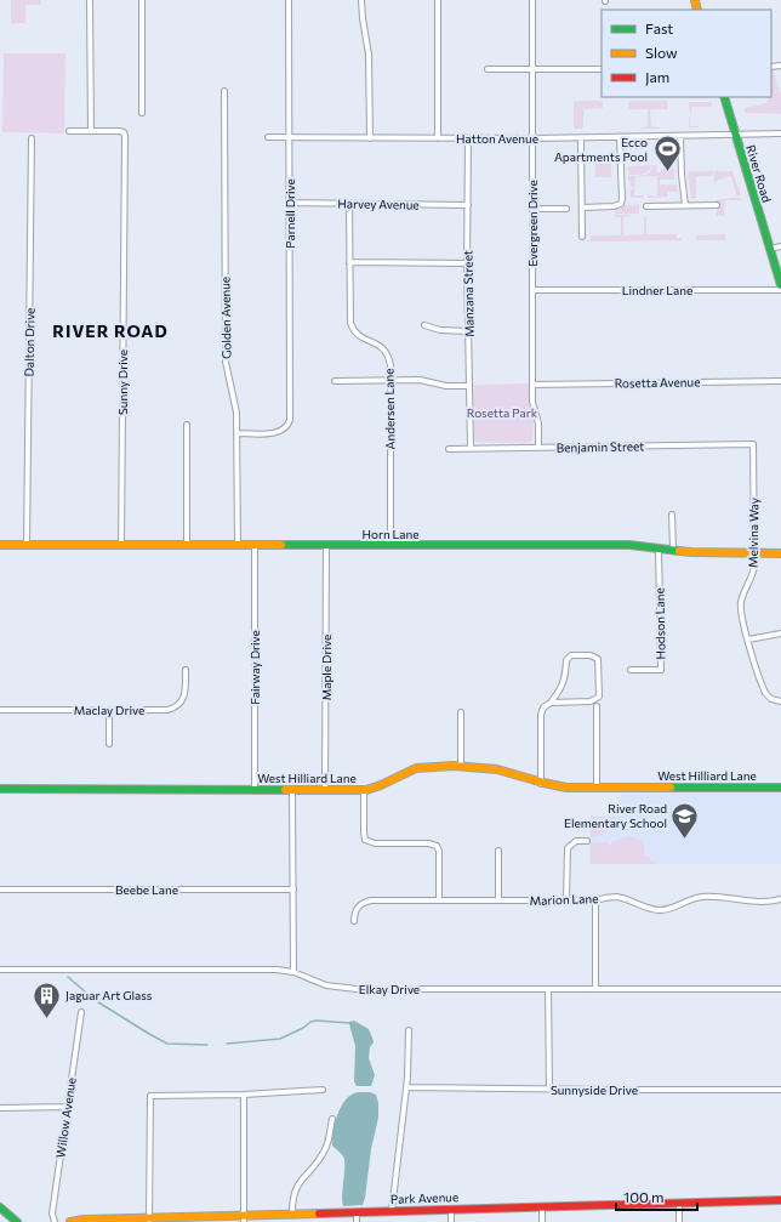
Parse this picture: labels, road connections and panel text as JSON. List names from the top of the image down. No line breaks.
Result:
{"streets":{"street":["Hatton Avenue","River Road","Harvey Avenue","Parnell Drive","Evergreen Drive","Lindner Lane","Manzana Street","Golden Avenue","Dalton Drive","Sunny Drive","Rosetta Avenue","Andersen Lane","Benjamin Street","Melvina Way","Horn Lane","Hodson Lane","Fairway Drive","Maple Drive","Maclay Drive","West Hilliard Lane","Beebe Lane","Marion Lane","Elkay Drive","Sunnyside Drive","Willow Avenue","Park Avenue"]},"crossings":[["Hatton Avenue","River Road"],["Hatton Avenue","Parnell Drive"],["Hatton Avenue","Evergreen Drive"],["Hatton Avenue","Manzana Street"],["Harvey Avenue","Parnell Drive"],["Harvey Avenue","Manzana Street"],["Harvey Avenue","Andersen Lane"],["Parnell Drive","Golden Avenue"],["Evergreen Drive","Lindner Lane"],["Evergreen Drive","Rosetta Avenue"],["Evergreen Drive","Benjamin Street"],["Manzana Street","Benjamin Street"],["Golden Avenue","Horn Lane"],["Dalton Drive","Horn Lane"],["Sunny Drive","Horn Lane"],["Andersen Lane","Horn Lane"],["Benjamin Street","Melvina Way"],["Melvina Way","Horn Lane"],["Horn Lane","Hodson Lane"],["Horn Lane","Fairway Drive"],["Horn Lane","Maple Drive"],["Fairway Drive","West Hilliard Lane"],["Maple Drive","West Hilliard Lane"]],"districts":["RIVER ROAD"],"parks":["Rosetta Park"],"places":{"sports":["Ecco Apartments Pool"],"school or university":["River Road Elementary School"],"building":["Jaguar Art Glass"]},"legend":["Fast","Slow","Jam"],"scale_bar":"100 m"}
